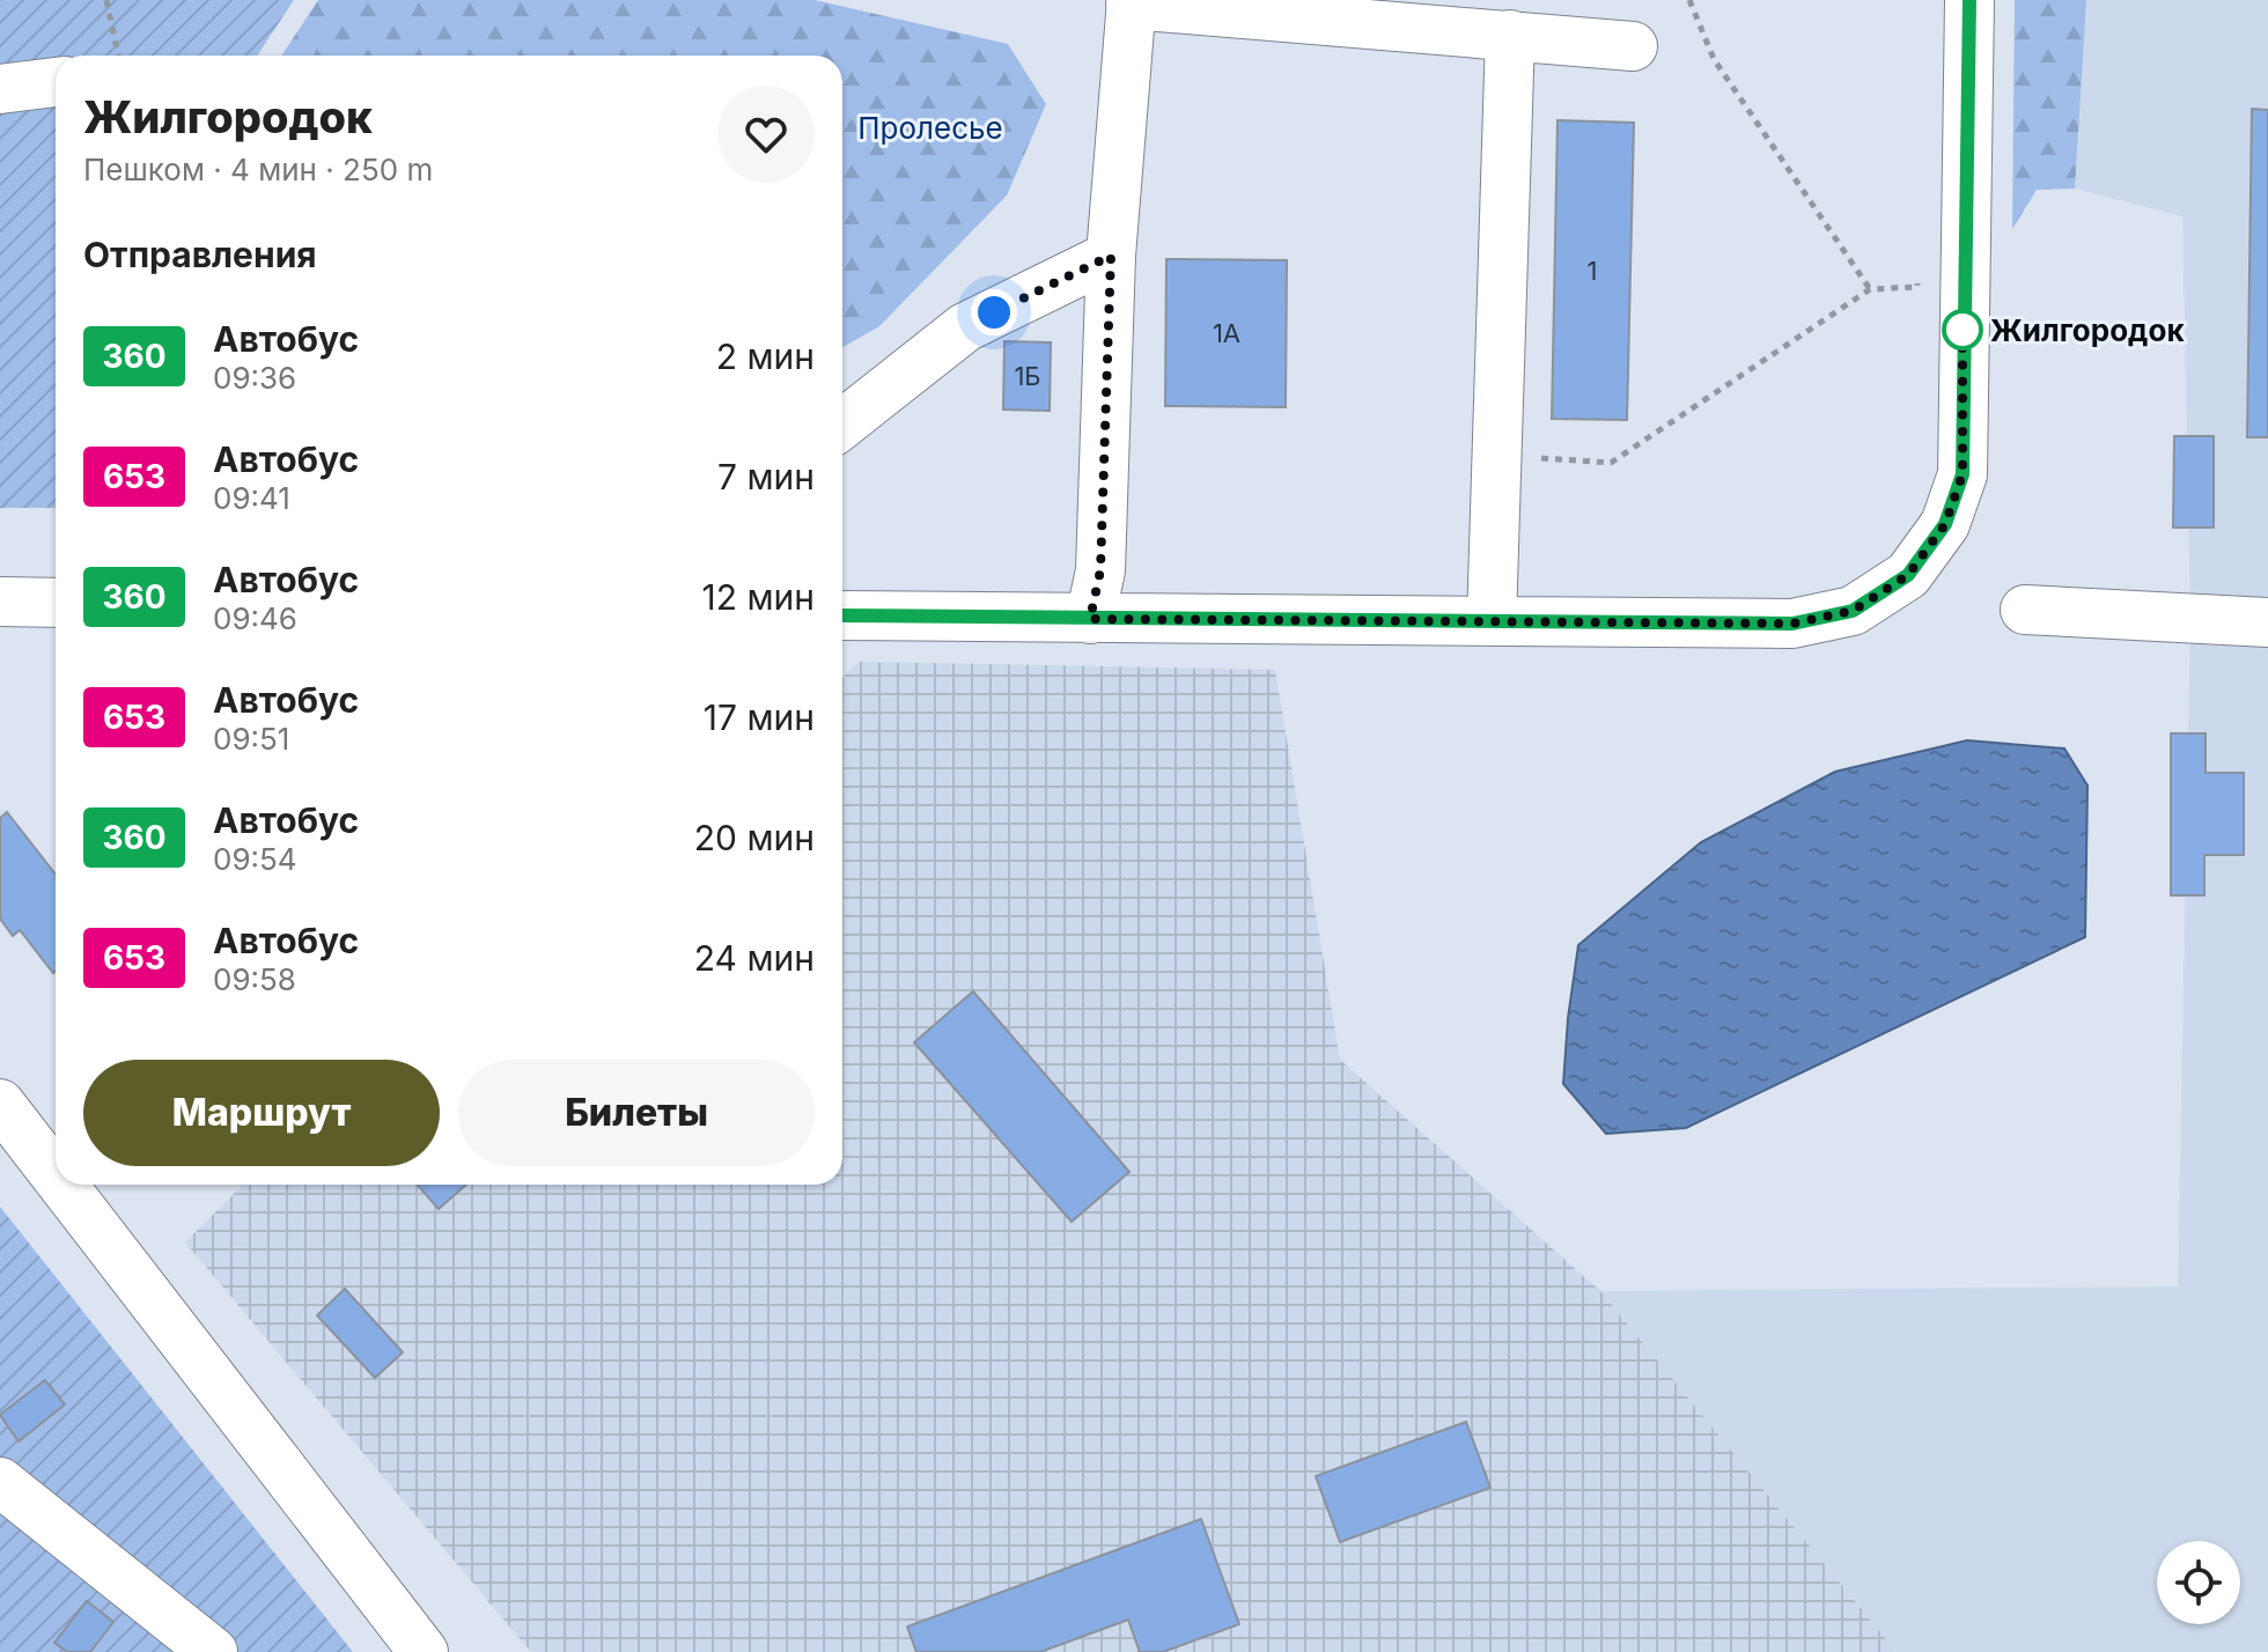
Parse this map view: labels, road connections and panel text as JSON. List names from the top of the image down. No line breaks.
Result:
{"parks":["Пролесье"],"places":["Жилгородок"],"lines":["bus line 360"],"house_numbers":["1","1А","1Б"],"page":{"heading":[["Жилгородок","Пешком · 4 мин · 250 m"],"Отправления"],"list":[{"mark":"360","name":"Автобус","note":"09:36","value":"2 мин"},{"mark":"653","name":"Автобус","note":"09:41","value":"7 мин"},{"mark":"360","name":"Автобус","note":"09:46","value":"12 мин"},{"mark":"653","name":"Автобус","note":"09:51","value":"17 мин"},{"mark":"360","name":"Автобус","note":"09:54","value":"20 мин"},{"mark":"653","name":"Автобус","note":"09:58","value":"24 мин"}],"buttons":["Маршрут","Билеты"]}}
